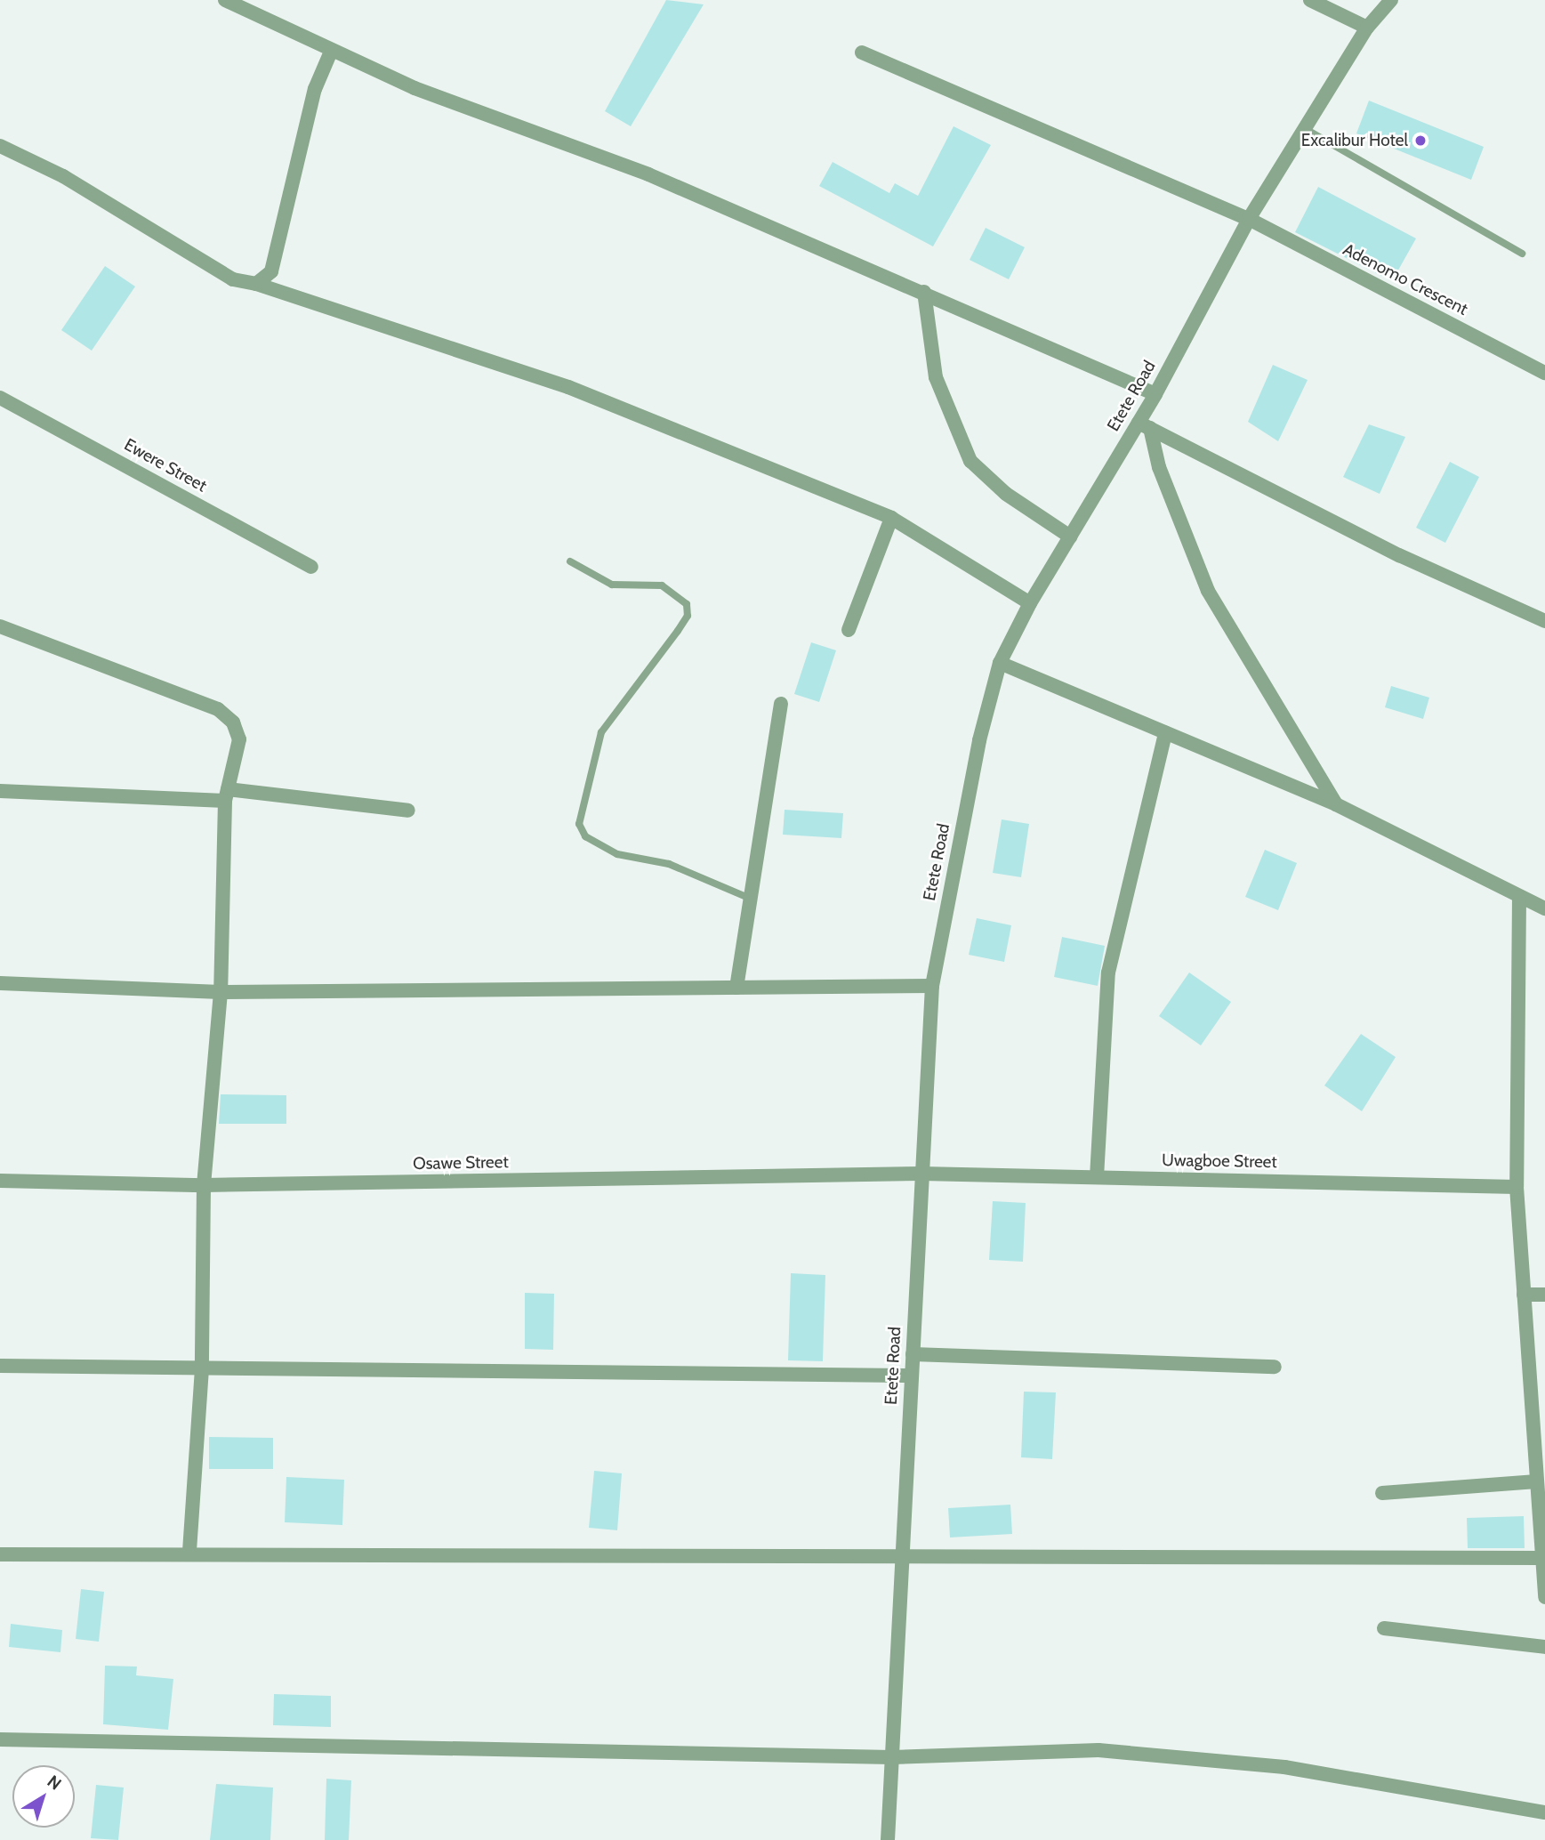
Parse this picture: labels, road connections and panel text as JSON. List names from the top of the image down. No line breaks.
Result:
{"streets":{"street":["Adenomo Crescent","Etete Road","Ewere Street","Uwagboe Street","Osawe Street"]},"crossings":[["Adenomo Crescent","Etete Road"],["Etete Road","Uwagboe Street"],["Etete Road","Osawe Street"],["Uwagboe Street","Osawe Street"]],"places":["Excalibur Hotel"],"north":"top right"}
